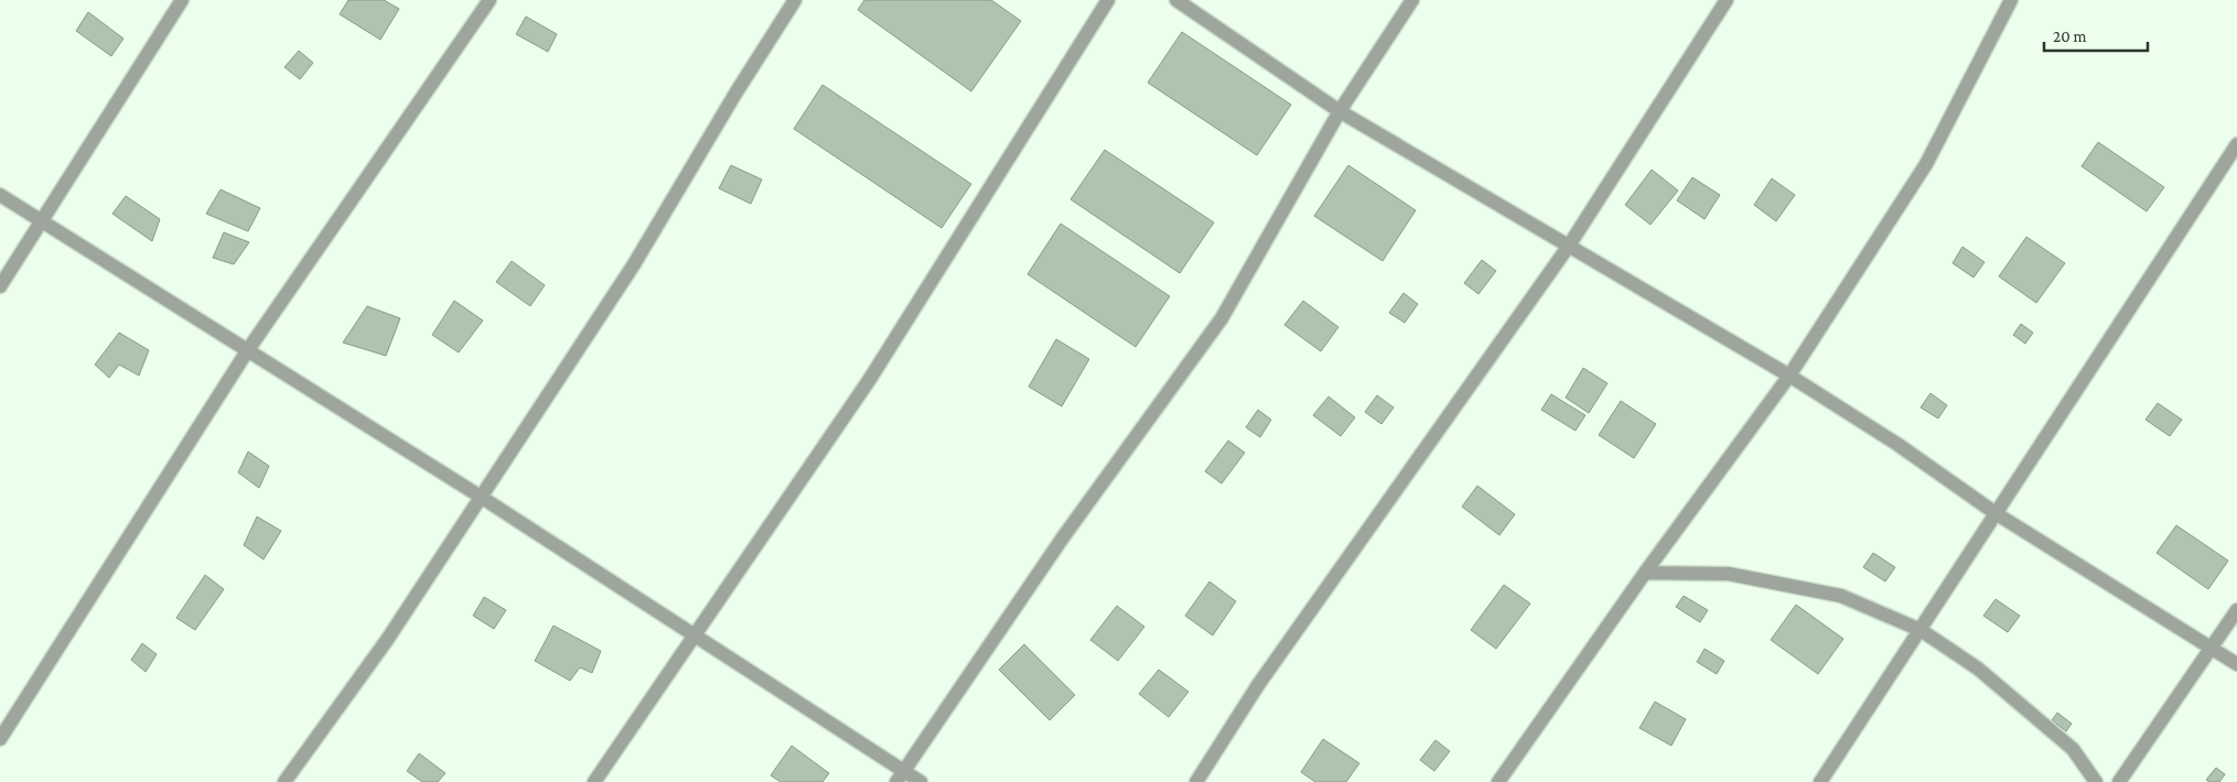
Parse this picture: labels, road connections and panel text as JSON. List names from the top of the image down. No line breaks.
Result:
{"scale_bar":"20 m"}
